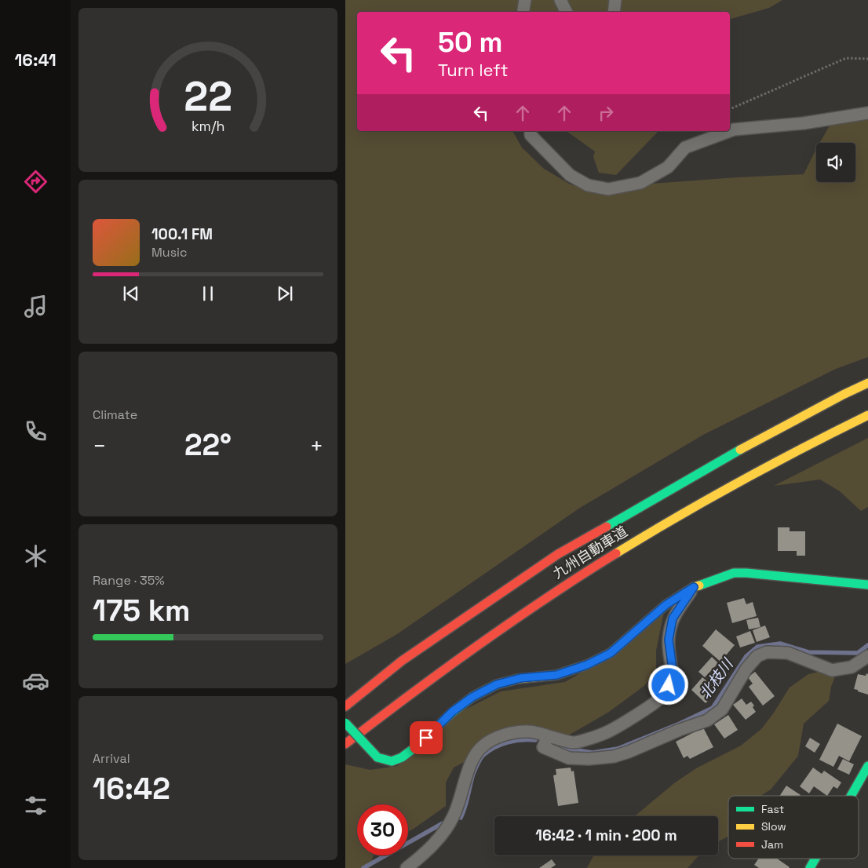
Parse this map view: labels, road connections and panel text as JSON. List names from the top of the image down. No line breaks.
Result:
{"streets":{"main road":["九州自動車道"]},"water":["北枝川"],"legend":["Fast","Slow","Jam"],"page":{"tabs":"16:41","turn":["50 m","Turn left"],"song":["100.1 FM","Music"],"tile":["Climate",["Range · 35%","175 km"],["Arrival","16:42"]],"heat":["−","22°","+"],"limit":"30","trip":"16:42 · 1 min · 200 m","gauge":["22","km/h"]}}
